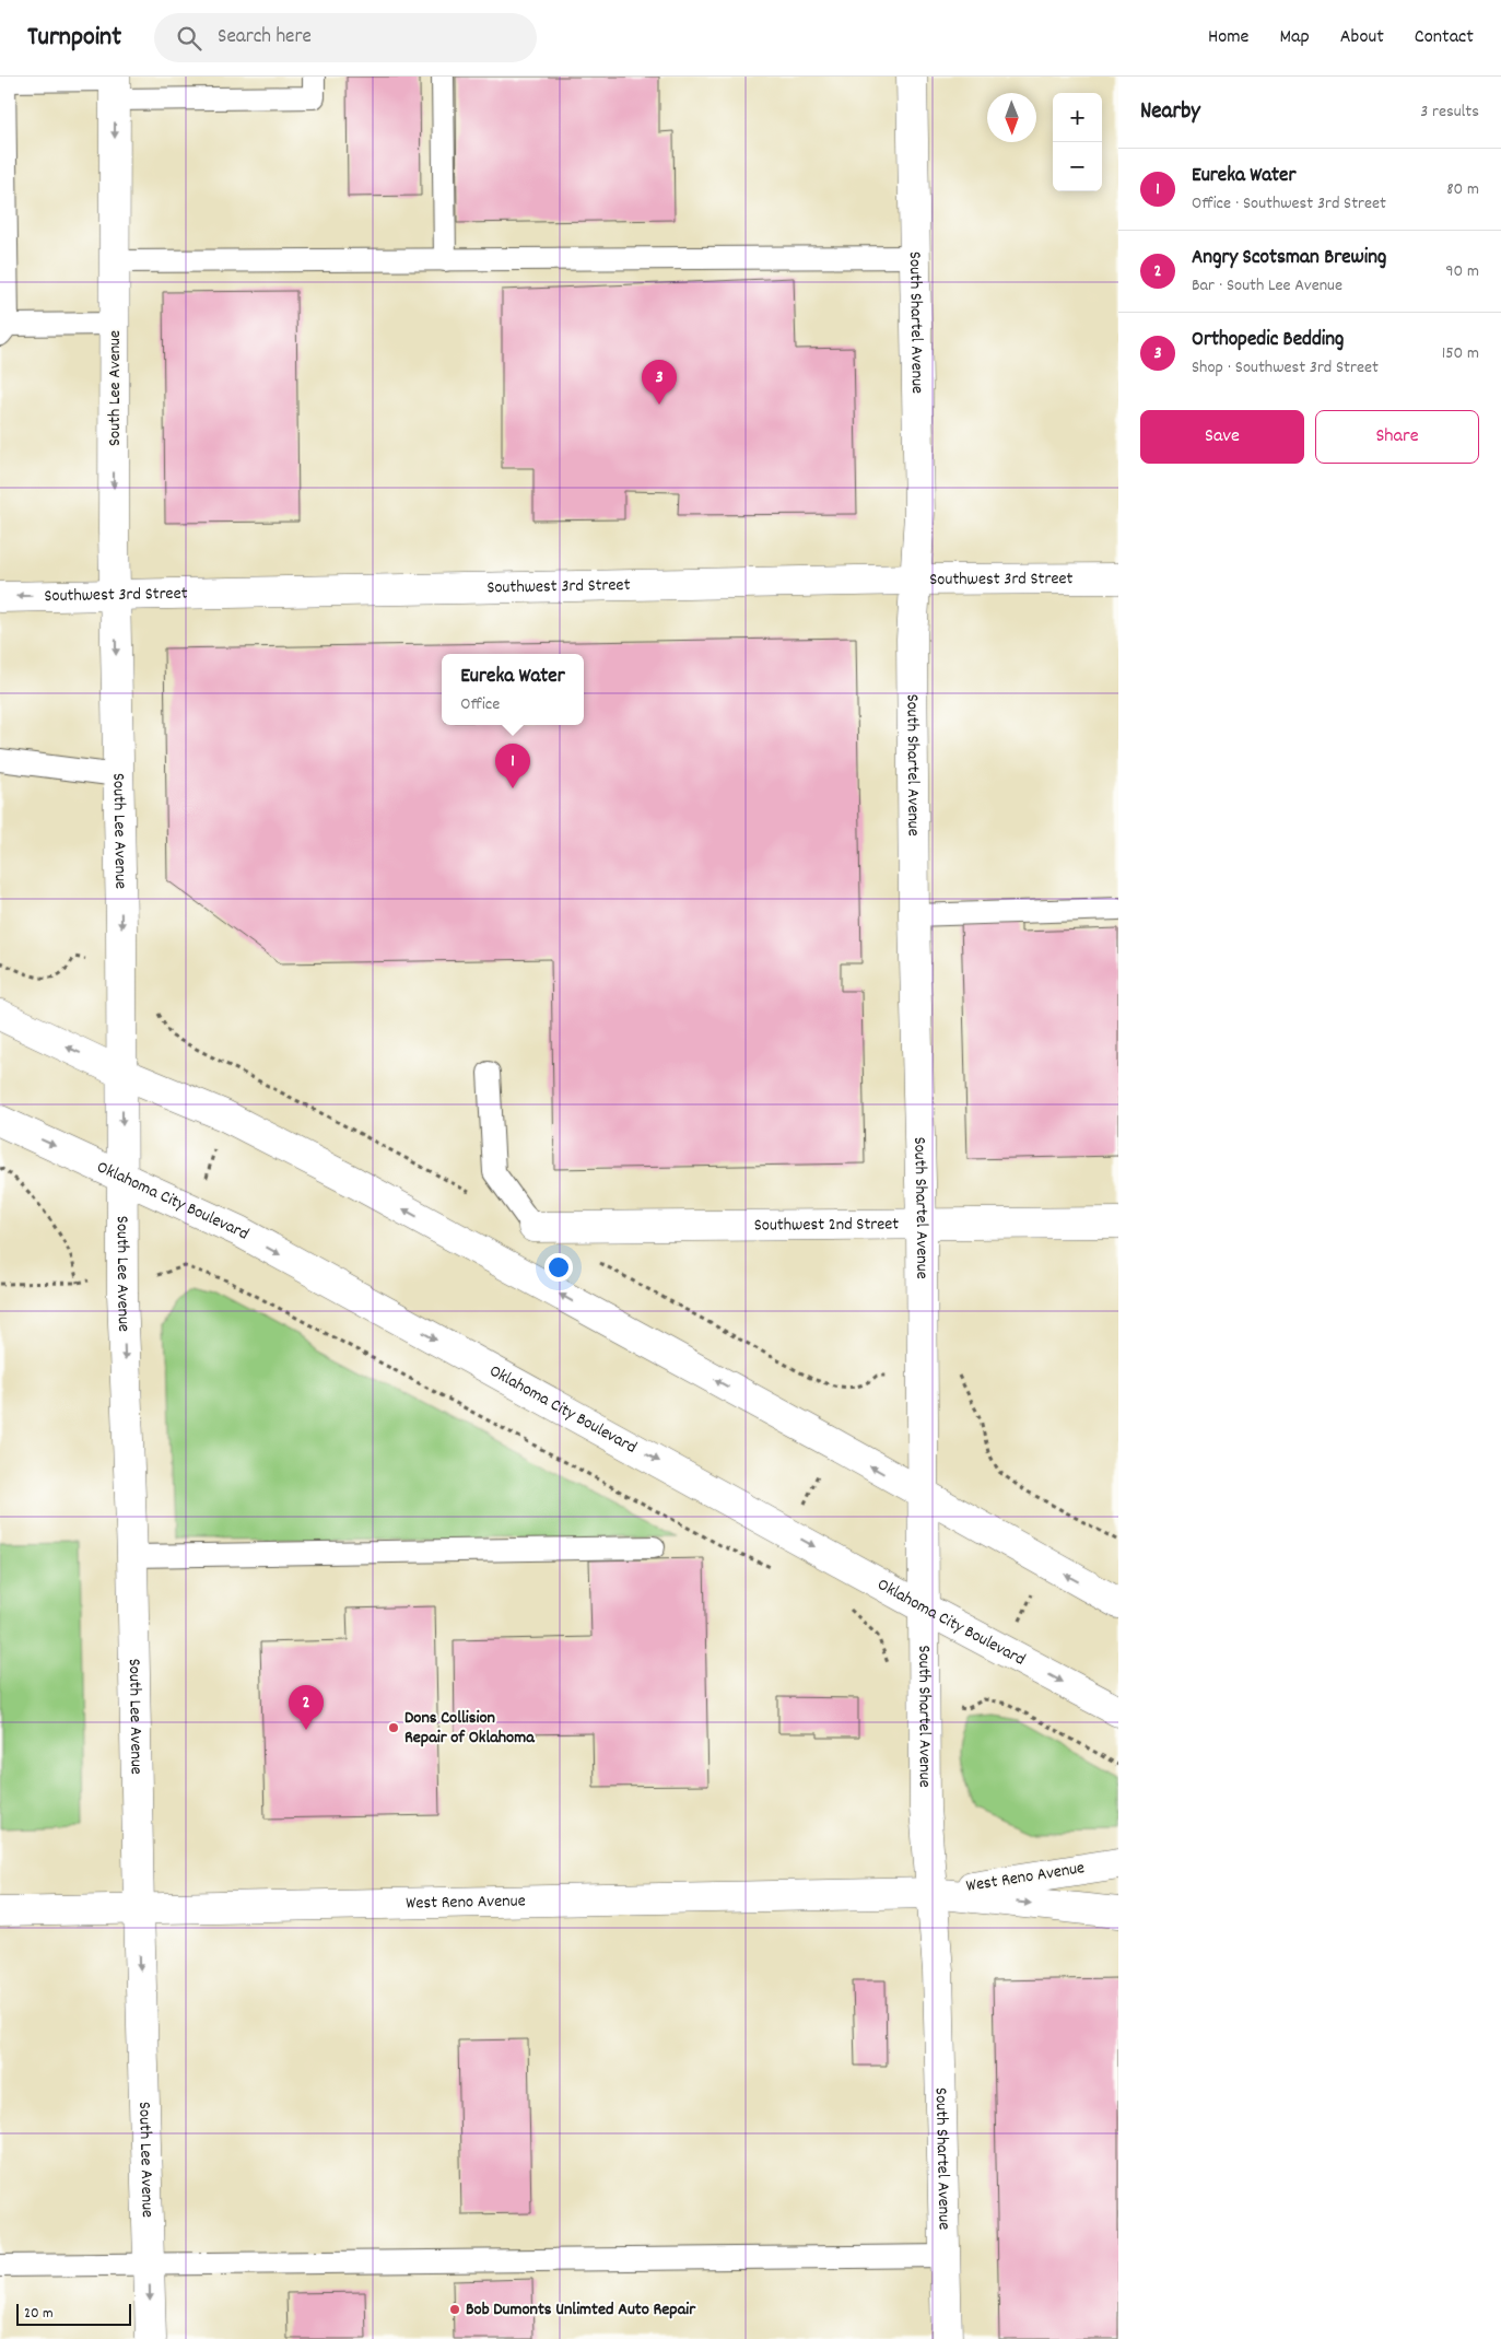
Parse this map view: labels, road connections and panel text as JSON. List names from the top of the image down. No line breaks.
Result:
{"streets":{"street":["South Shartel Avenue","South Lee Avenue","Southwest 3rd Street","Oklahoma City Boulevard","Southwest 2nd Street","West Reno Avenue"]},"crossings":[["South Shartel Avenue","Southwest 3rd Street"],["South Shartel Avenue","Oklahoma City Boulevard"],["South Shartel Avenue","Southwest 2nd Street"],["South Shartel Avenue","West Reno Avenue"],["South Lee Avenue","Southwest 3rd Street"],["South Lee Avenue","Oklahoma City Boulevard"],["South Lee Avenue","West Reno Avenue"]],"one_way":["South Lee Avenue"],"places":["Dons Collision Repair of Oklahoma","Bob Dumonts Unlimted Auto Repair"],"scale_bar":"20 m","north":"bottom","page":{"header":"Turnpoint","search":"Search here","nav":["Home","Map","About","Contact"],"heading":["Nearby","3 results"],"map_buttons":["+","−"],"list":[{"mark":"1","name":"Eureka Water","note":"Office · Southwest 3rd Street","value":"80 m"},{"mark":"2","name":"Angry Scotsman Brewing","note":"Bar · South Lee Avenue","value":"90 m"},{"mark":"3","name":"Orthopedic Bedding","note":"Shop · Southwest 3rd Street","value":"150 m"}],"pins":["3","1","2"],"buttons":["Save","Share"],"popup":["Eureka Water","Office"],"scale":"20 m"}}
